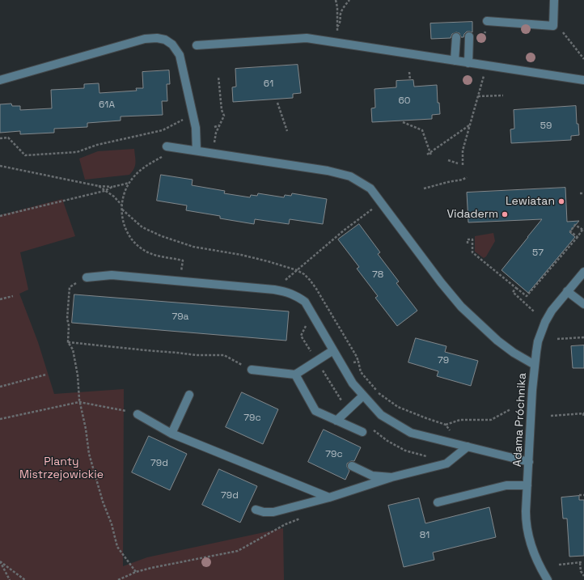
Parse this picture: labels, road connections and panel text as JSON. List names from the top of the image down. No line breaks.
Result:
{"streets":{"street":["Adama Próchnika"]},"parks":["Planty Mistrzejowickie"],"places":["Lewiatan","Vidaderm"],"house_numbers":["61","60","61A","59","57","78","79a","79","79c","79c","79d","79d","81"]}
